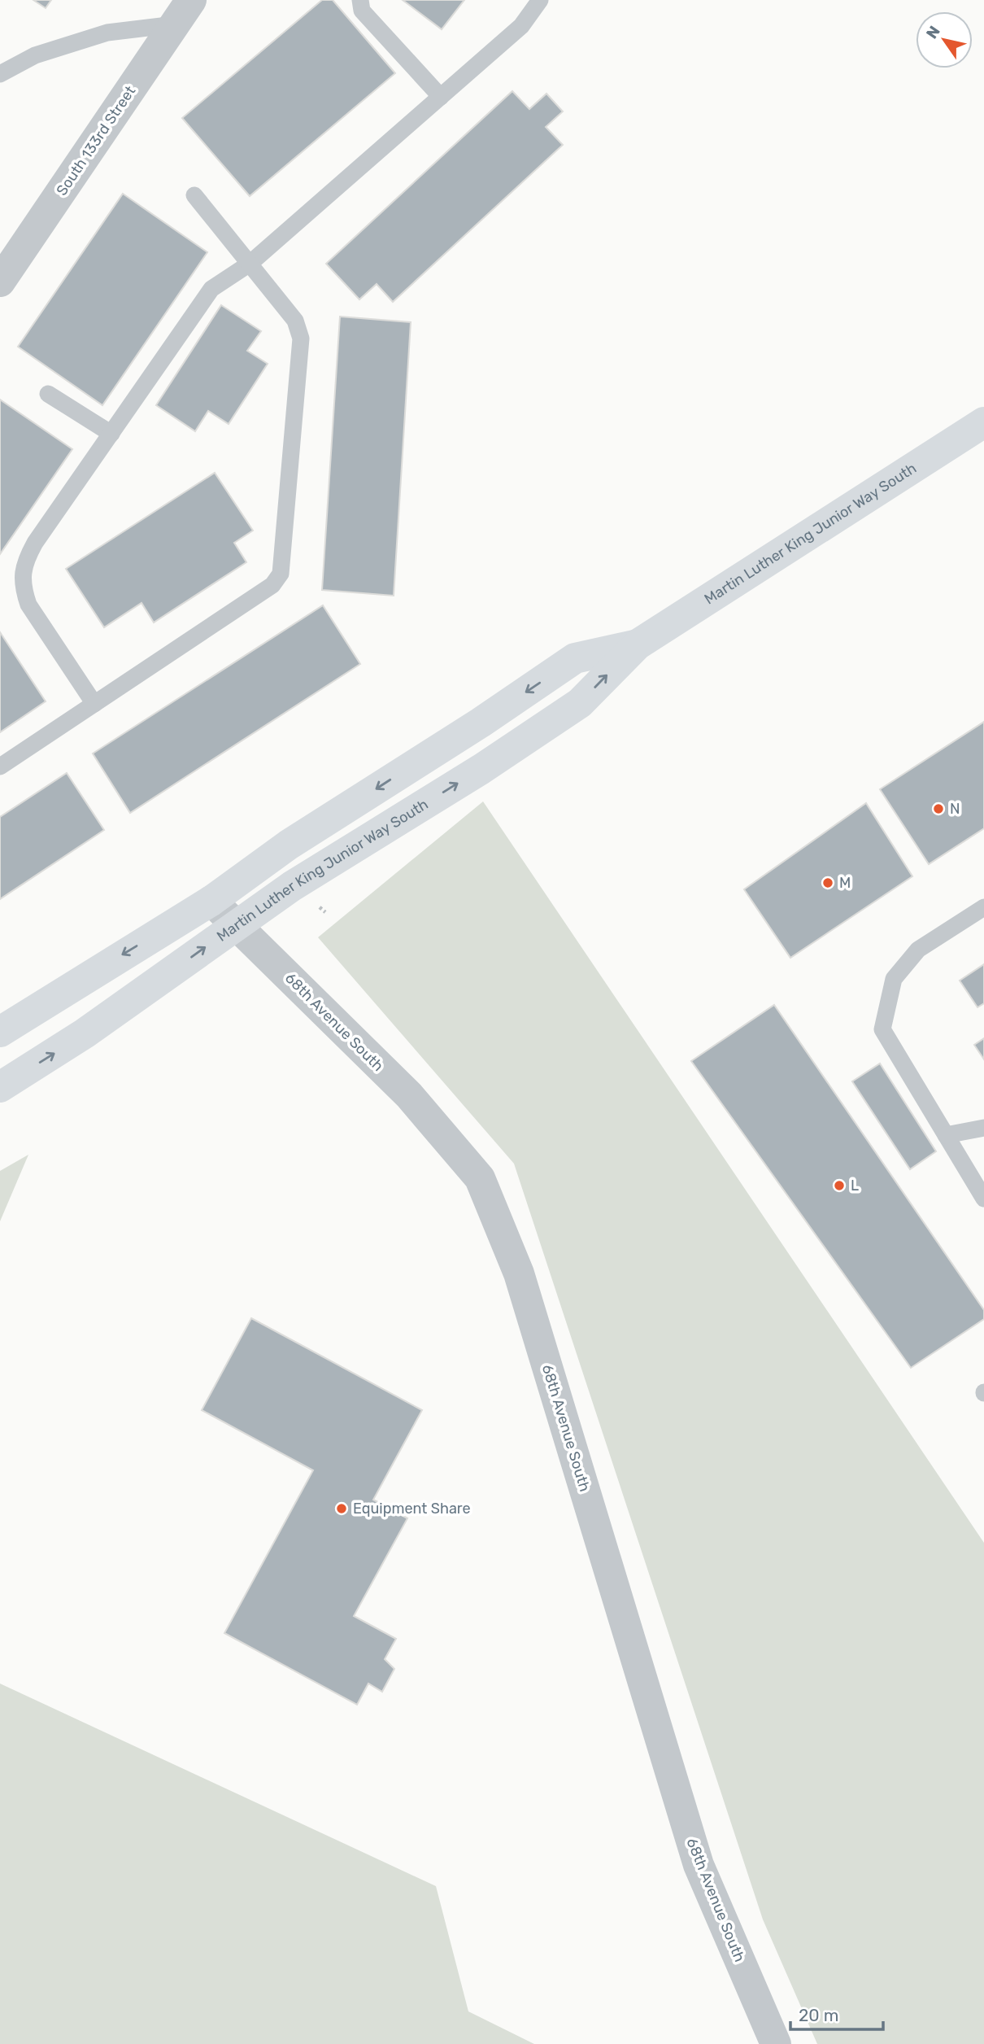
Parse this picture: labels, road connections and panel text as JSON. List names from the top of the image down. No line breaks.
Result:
{"streets":{"main road":["Martin Luther King Junior Way South"],"street":["South 133rd Street","68th Avenue South"]},"crossings":[["Martin Luther King Junior Way South","68th Avenue South"]],"places":["N","M","L","Equipment Share"],"scale_bar":"20 m","north":"top left"}
